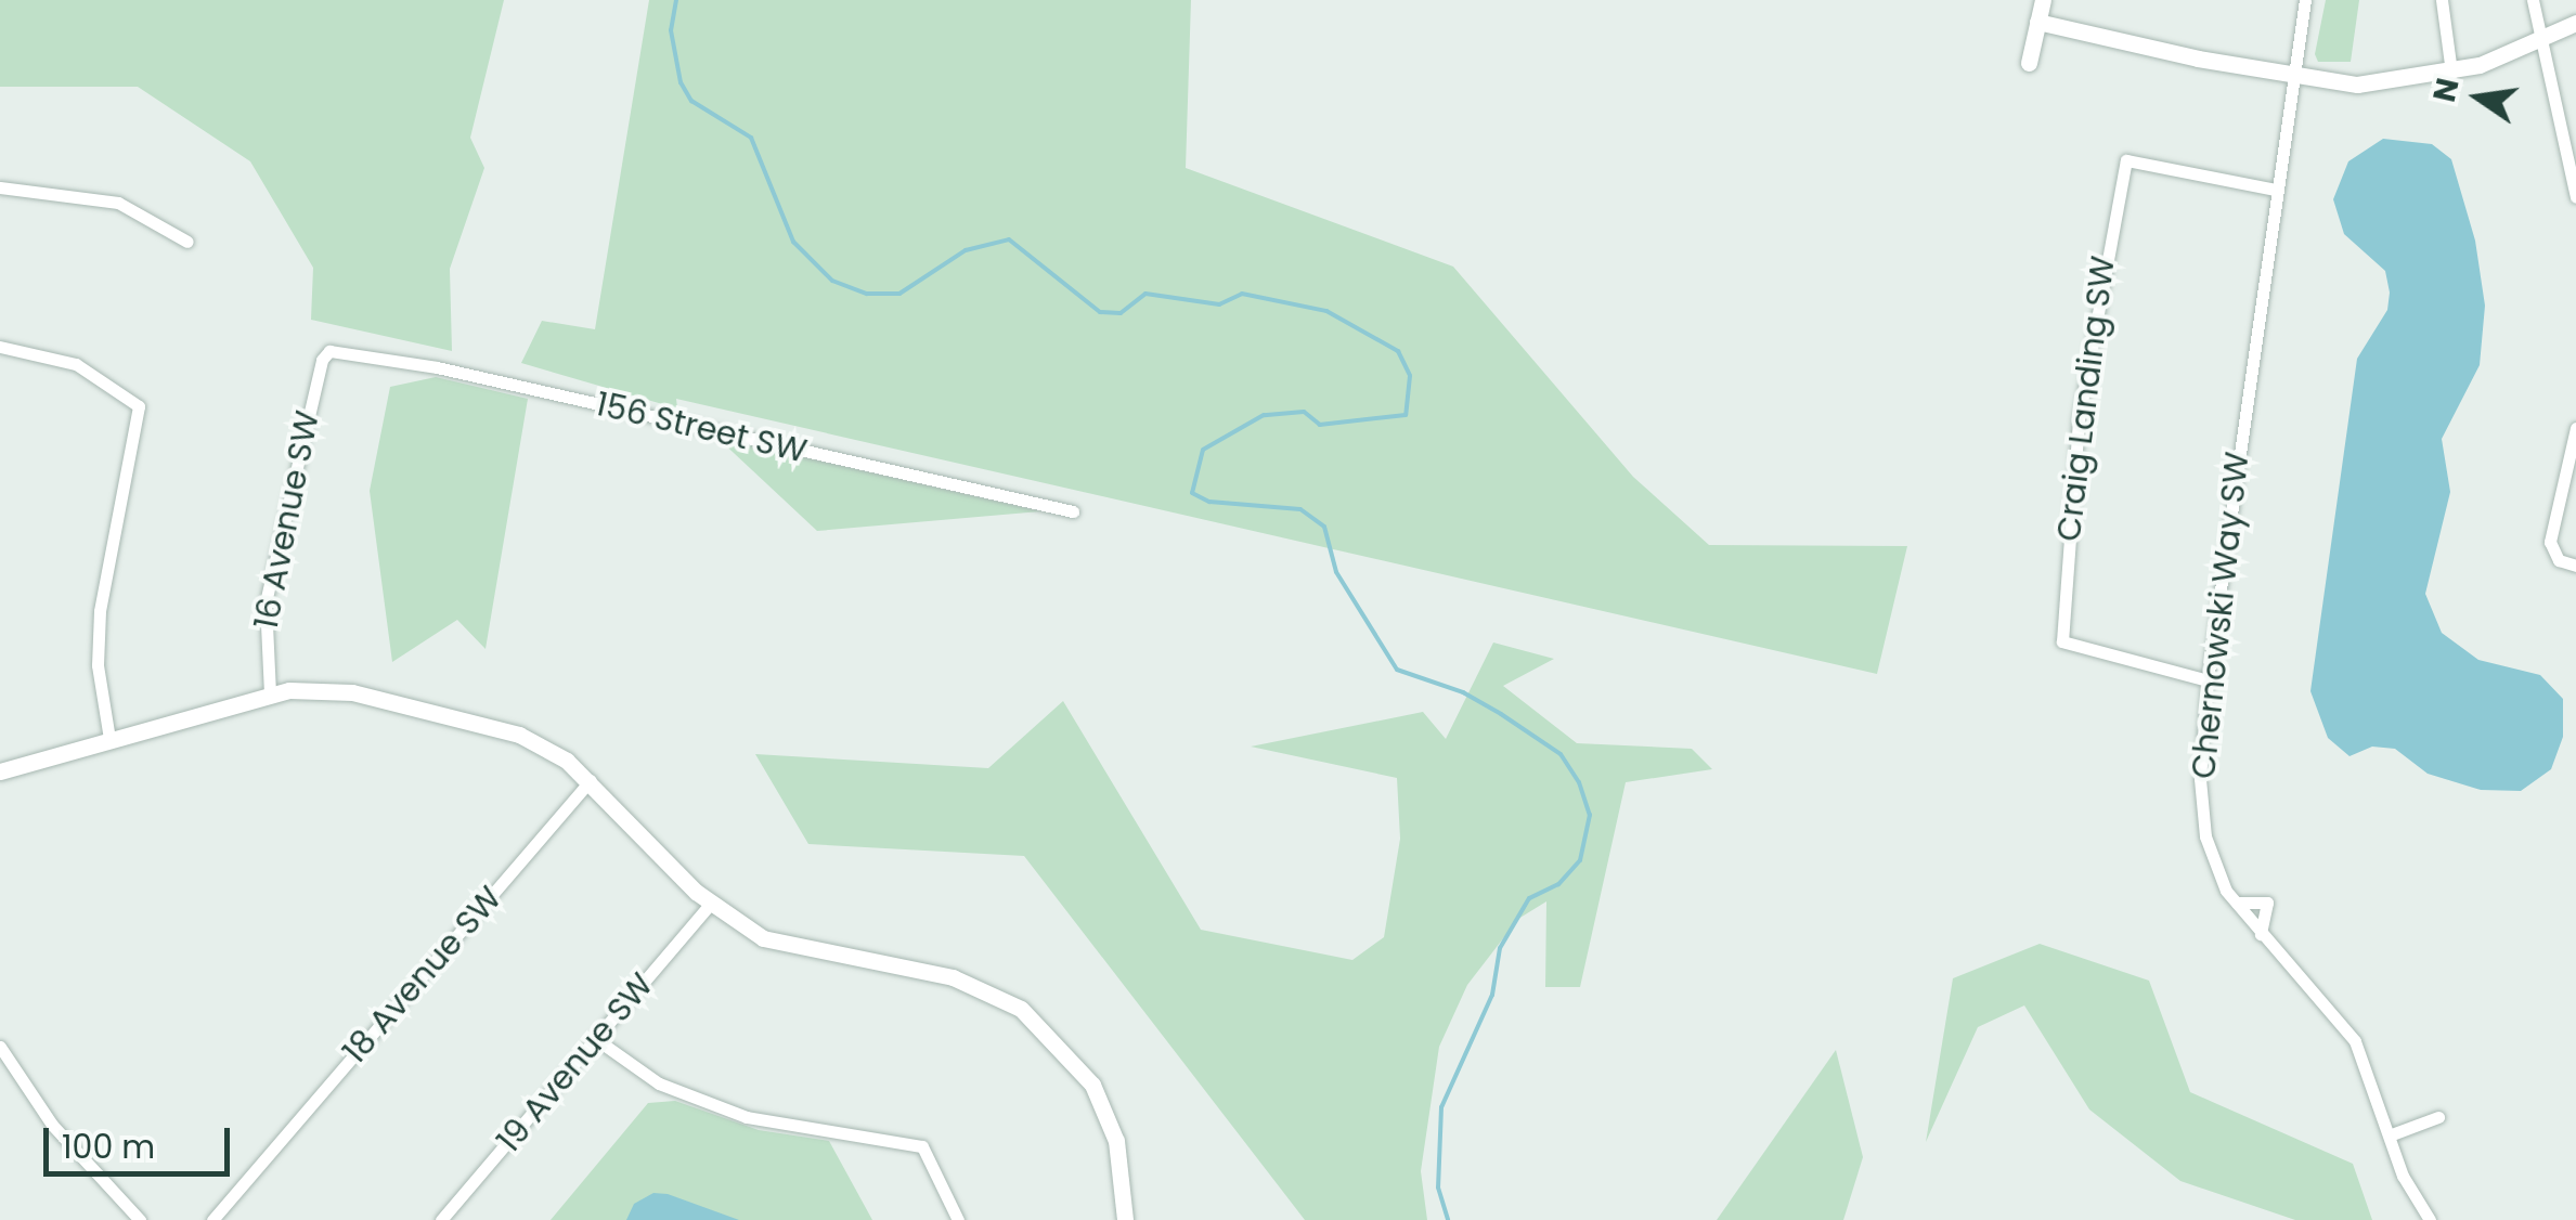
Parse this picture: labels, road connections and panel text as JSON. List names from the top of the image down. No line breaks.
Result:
{"streets":{"street":["Craig Landing SW","156 Street SW","16 Avenue SW","Chernowski Way SW","18 Avenue SW","19 Avenue SW"]},"crossings":[["Craig Landing SW","Chernowski Way SW"],["156 Street SW","16 Avenue SW"]],"scale_bar":"100 m","north":"left"}
